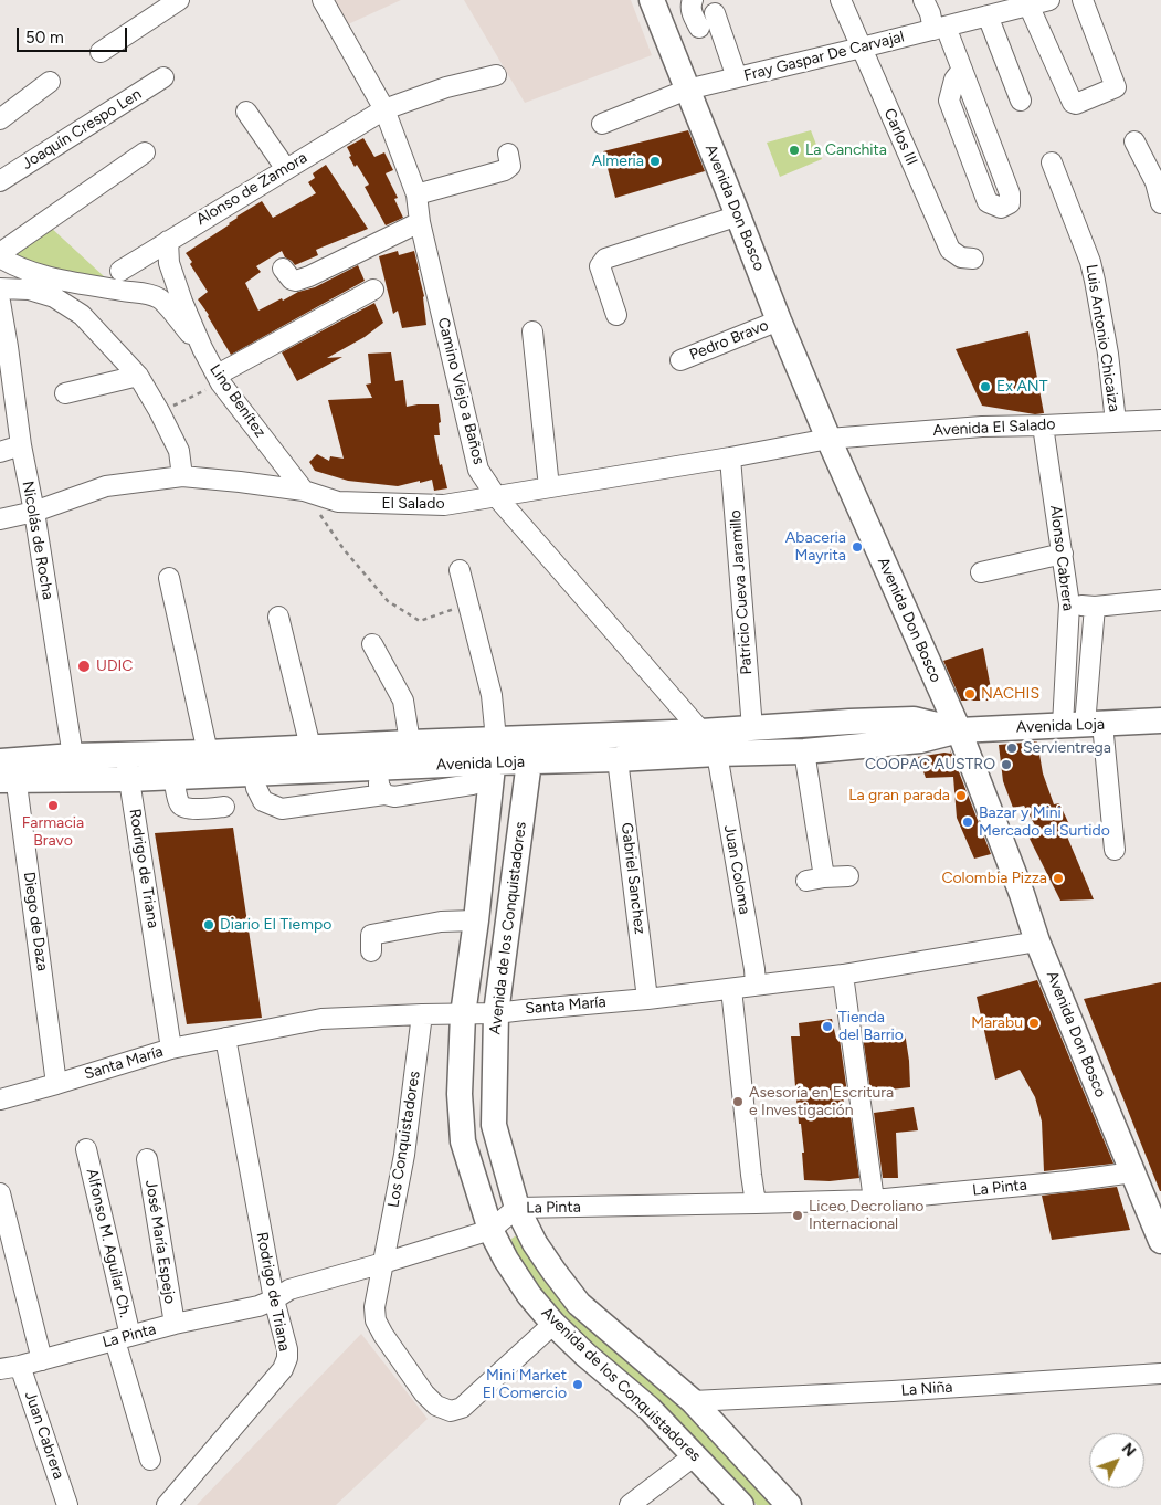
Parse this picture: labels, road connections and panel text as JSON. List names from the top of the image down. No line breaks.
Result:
{"streets":{"main road":["Avenida Don Bosco","Avenida Loja","Avenida de los Conquistadores"],"street":["Fray Gaspar De Carvajal","Joaquín Crespo Len","Carlos III","Alonso de Zamora","Luis Antonio Chicaiza","Pedro Bravo","Camino Viejo a Baños","Lino Benítez","Avenida El Salado","El Salado","Nicolás de Rocha","Alonso Cabrera","Patricio Cueva Jaramillo","Rodrigo de Triana","Juan Coloma","Gabriel Sanchez","Diego de Daza","Santa María","Los Conquistadores","La Pinta","José María Espejo","Alfonso M. Aguilar Ch.","La Niña","Juan Cabrera"]},"crossings":[["Fray Gaspar De Carvajal","Carlos III"],["Fray Gaspar De Carvajal","Avenida Don Bosco"],["Alonso de Zamora","Camino Viejo a Baños"],["Alonso de Zamora","Lino Benítez"],["Avenida Don Bosco","Pedro Bravo"],["Avenida Don Bosco","Avenida El Salado"],["Avenida Don Bosco","El Salado"],["Avenida Don Bosco","Avenida Loja"],["Avenida Don Bosco","Santa María"],["Avenida Don Bosco","La Pinta"],["Luis Antonio Chicaiza","Avenida El Salado"],["Camino Viejo a Baños","El Salado"],["Camino Viejo a Baños","Avenida Loja"],["Camino Viejo a Baños","Juan Coloma"],["Lino Benítez","El Salado"],["Avenida El Salado","El Salado"],["Avenida El Salado","Alonso Cabrera"],["El Salado","Nicolás de Rocha"],["El Salado","Patricio Cueva Jaramillo"],["Nicolás de Rocha","Avenida Loja"],["Alonso Cabrera","Avenida Loja"],["Patricio Cueva Jaramillo","Avenida Loja"],["Avenida Loja","Rodrigo de Triana"],["Avenida Loja","Juan Coloma"],["Avenida Loja","Gabriel Sanchez"],["Avenida Loja","Diego de Daza"],["Avenida Loja","Avenida de los Conquistadores"],["Rodrigo de Triana","Santa María"],["Rodrigo de Triana","La Pinta"],["Juan Coloma","Santa María"],["Gabriel Sanchez","Santa María"],["Diego de Daza","Santa María"],["Avenida de los Conquistadores","Santa María"],["Avenida de los Conquistadores","Los Conquistadores"],["Avenida de los Conquistadores","La Pinta"],["Avenida de los Conquistadores","La Niña"],["Santa María","Los Conquistadores"],["Los Conquistadores","La Pinta"],["La Pinta","José María Espejo"],["La Pinta","Alfonso M. Aguilar Ch."],["La Pinta","Juan Cabrera"]],"places":["La Canchita","Almeria","Ex ANT","Abaceria Mayrita","UDIC","NACHIS","Servientrega","COOPAC AUSTRO","La gran parada","Farmacia Bravo","Bazar y Mini Mercado el Surtido","Colombia Pizza","Diario El Tiempo","Marabu","Tienda del Barrio","Asesoría en Escritura e Investigación","Liceo Decroliano Internacional","Mini Market El Comercio"],"scale_bar":"50 m","north":"top right"}
